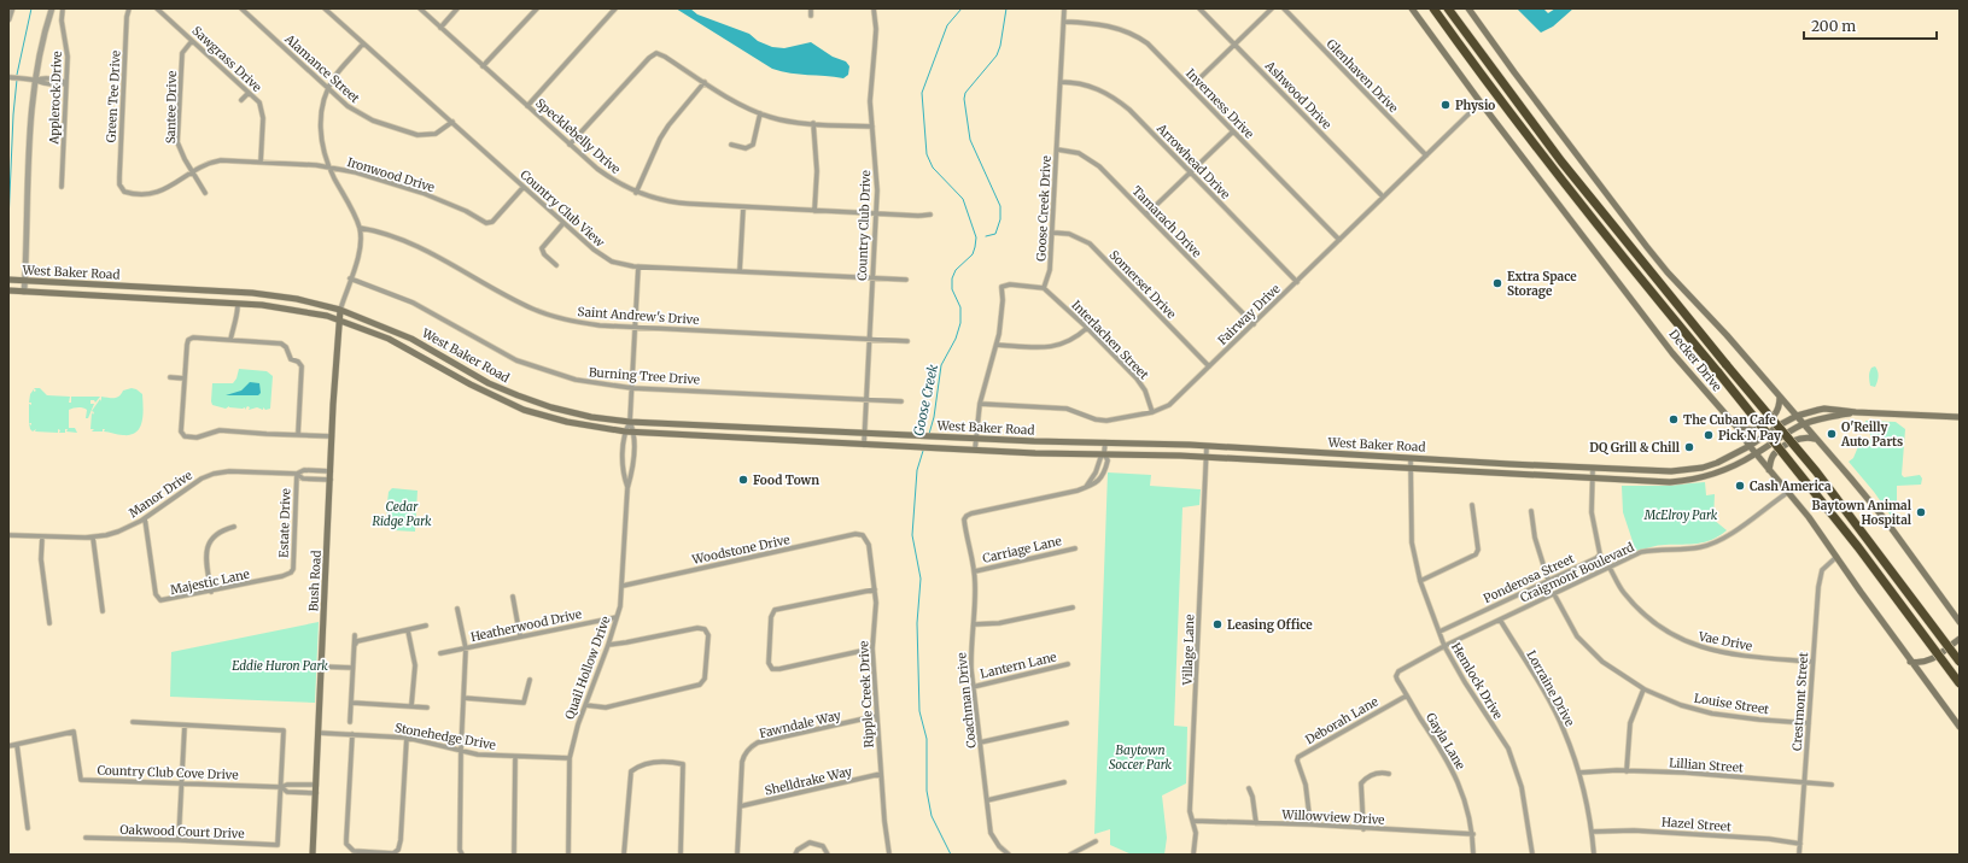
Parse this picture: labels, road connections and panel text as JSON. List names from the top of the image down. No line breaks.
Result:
{"streets":{"highway":["Decker Drive"],"main road":["West Baker Road","Bush Road"],"street":["Sawgrass Drive","Alamance Street","Glenhaven Drive","Ashwood Drive","Green Tee Drive","Applerock Drive","Inverness Drive","Santee Drive","Specklebelly Drive","Arrowhead Drive","Ironwood Drive","Country Club View","Goose Creek Drive","Tamarach Drive","Country Club Drive","Somerset Drive","Fairway Drive","Saint Andrew's Drive","Interlachen Street","Burning Tree Drive","Manor Drive","Estate Drive","Woodstone Drive","Carriage Lane","Craigmont Boulevard","Ponderosa Street","Majestic Lane","Heatherwood Drive","Vae Drive","Village Lane","Lantern Lane","Quail Hollow Drive","Hemlock Drive","Lorraine Drive","Ripple Creek Drive","Coachman Drive","Crestmont Street","Louise Street","Deborah Lane","Fawndale Way","Stonehedge Drive","Gayla Lane","Lillian Street","Country Club Cove Drive","Shelldrake Way","Willowview Drive","Hazel Street","Oakwood Court Drive"]},"crossings":[["Sawgrass Drive","Santee Drive"],["Sawgrass Drive","Ironwood Drive"],["Alamance Street","Country Club View"],["Glenhaven Drive","Fairway Drive"],["Ashwood Drive","Fairway Drive"],["Green Tee Drive","Santee Drive"],["Green Tee Drive","Ironwood Drive"],["Inverness Drive","Goose Creek Drive"],["Inverness Drive","Fairway Drive"],["Santee Drive","Ironwood Drive"],["Specklebelly Drive","Country Club Drive"],["Arrowhead Drive","Goose Creek Drive"],["Arrowhead Drive","Fairway Drive"],["Ironwood Drive","Country Club View"],["Country Club View","Country Club Drive"],["Goose Creek Drive","Tamarach Drive"],["Goose Creek Drive","Somerset Drive"],["Goose Creek Drive","Interlachen Street"],["Tamarach Drive","Fairway Drive"],["Country Club Drive","West Baker Road"],["Country Club Drive","Saint Andrew's Drive"],["Country Club Drive","Burning Tree Drive"],["West Baker Road","Decker Drive"],["West Baker Road","Ponderosa Street"],["West Baker Road","Bush Road"],["West Baker Road","Village Lane"],["West Baker Road","Quail Hollow Drive"],["West Baker Road","Hemlock Drive"],["West Baker Road","Coachman Drive"],["Somerset Drive","Fairway Drive"],["Fairway Drive","Interlachen Street"],["Fairway Drive","Decker Drive"],["Decker Drive","Craigmont Boulevard"],["Decker Drive","Crestmont Street"],["Manor Drive","Estate Drive"],["Manor Drive","Bush Road"],["Manor Drive","Majestic Lane"],["Estate Drive","Majestic Lane"],["Woodstone Drive","Quail Hollow Drive"],["Woodstone Drive","Ripple Creek Drive"],["Carriage Lane","Coachman Drive"],["Craigmont Boulevard","Vae Drive"],["Craigmont Boulevard","Hemlock Drive"],["Craigmont Boulevard","Lorraine Drive"],["Craigmont Boulevard","Louise Street"],["Craigmont Boulevard","Deborah Lane"],["Craigmont Boulevard","Gayla Lane"],["Ponderosa Street","Hemlock Drive"],["Bush Road","Stonehedge Drive"],["Bush Road","Country Club Cove Drive"],["Heatherwood Drive","Quail Hollow Drive"],["Vae Drive","Crestmont Street"],["Village Lane","Willowview Drive"],["Lantern Lane","Coachman Drive"],["Quail Hollow Drive","Stonehedge Drive"],["Lorraine Drive","Lillian Street"],["Lorraine Drive","Hazel Street"],["Ripple Creek Drive","Fawndale Way"],["Ripple Creek Drive","Shelldrake Way"],["Crestmont Street","Louise Street"],["Crestmont Street","Lillian Street"],["Crestmont Street","Hazel Street"],["Deborah Lane","Gayla Lane"],["Deborah Lane","Willowview Drive"],["Fawndale Way","Shelldrake Way"],["Gayla Lane","Willowview Drive"],["Country Club Cove Drive","Oakwood Court Drive"]],"water":["Goose Creek"],"parks":["Cedar Ridge Park","McElroy Park","Eddie Huron Park","Baytown Soccer Park"],"places":["Physio","Extra Space Storage","The Cuban Cafe","O'Reilly Auto Parts","Pick N Pay","DQ Grill & Chill","Food Town","Cash America","Baytown Animal Hospital","Leasing Office"],"scale_bar":"200 m"}
